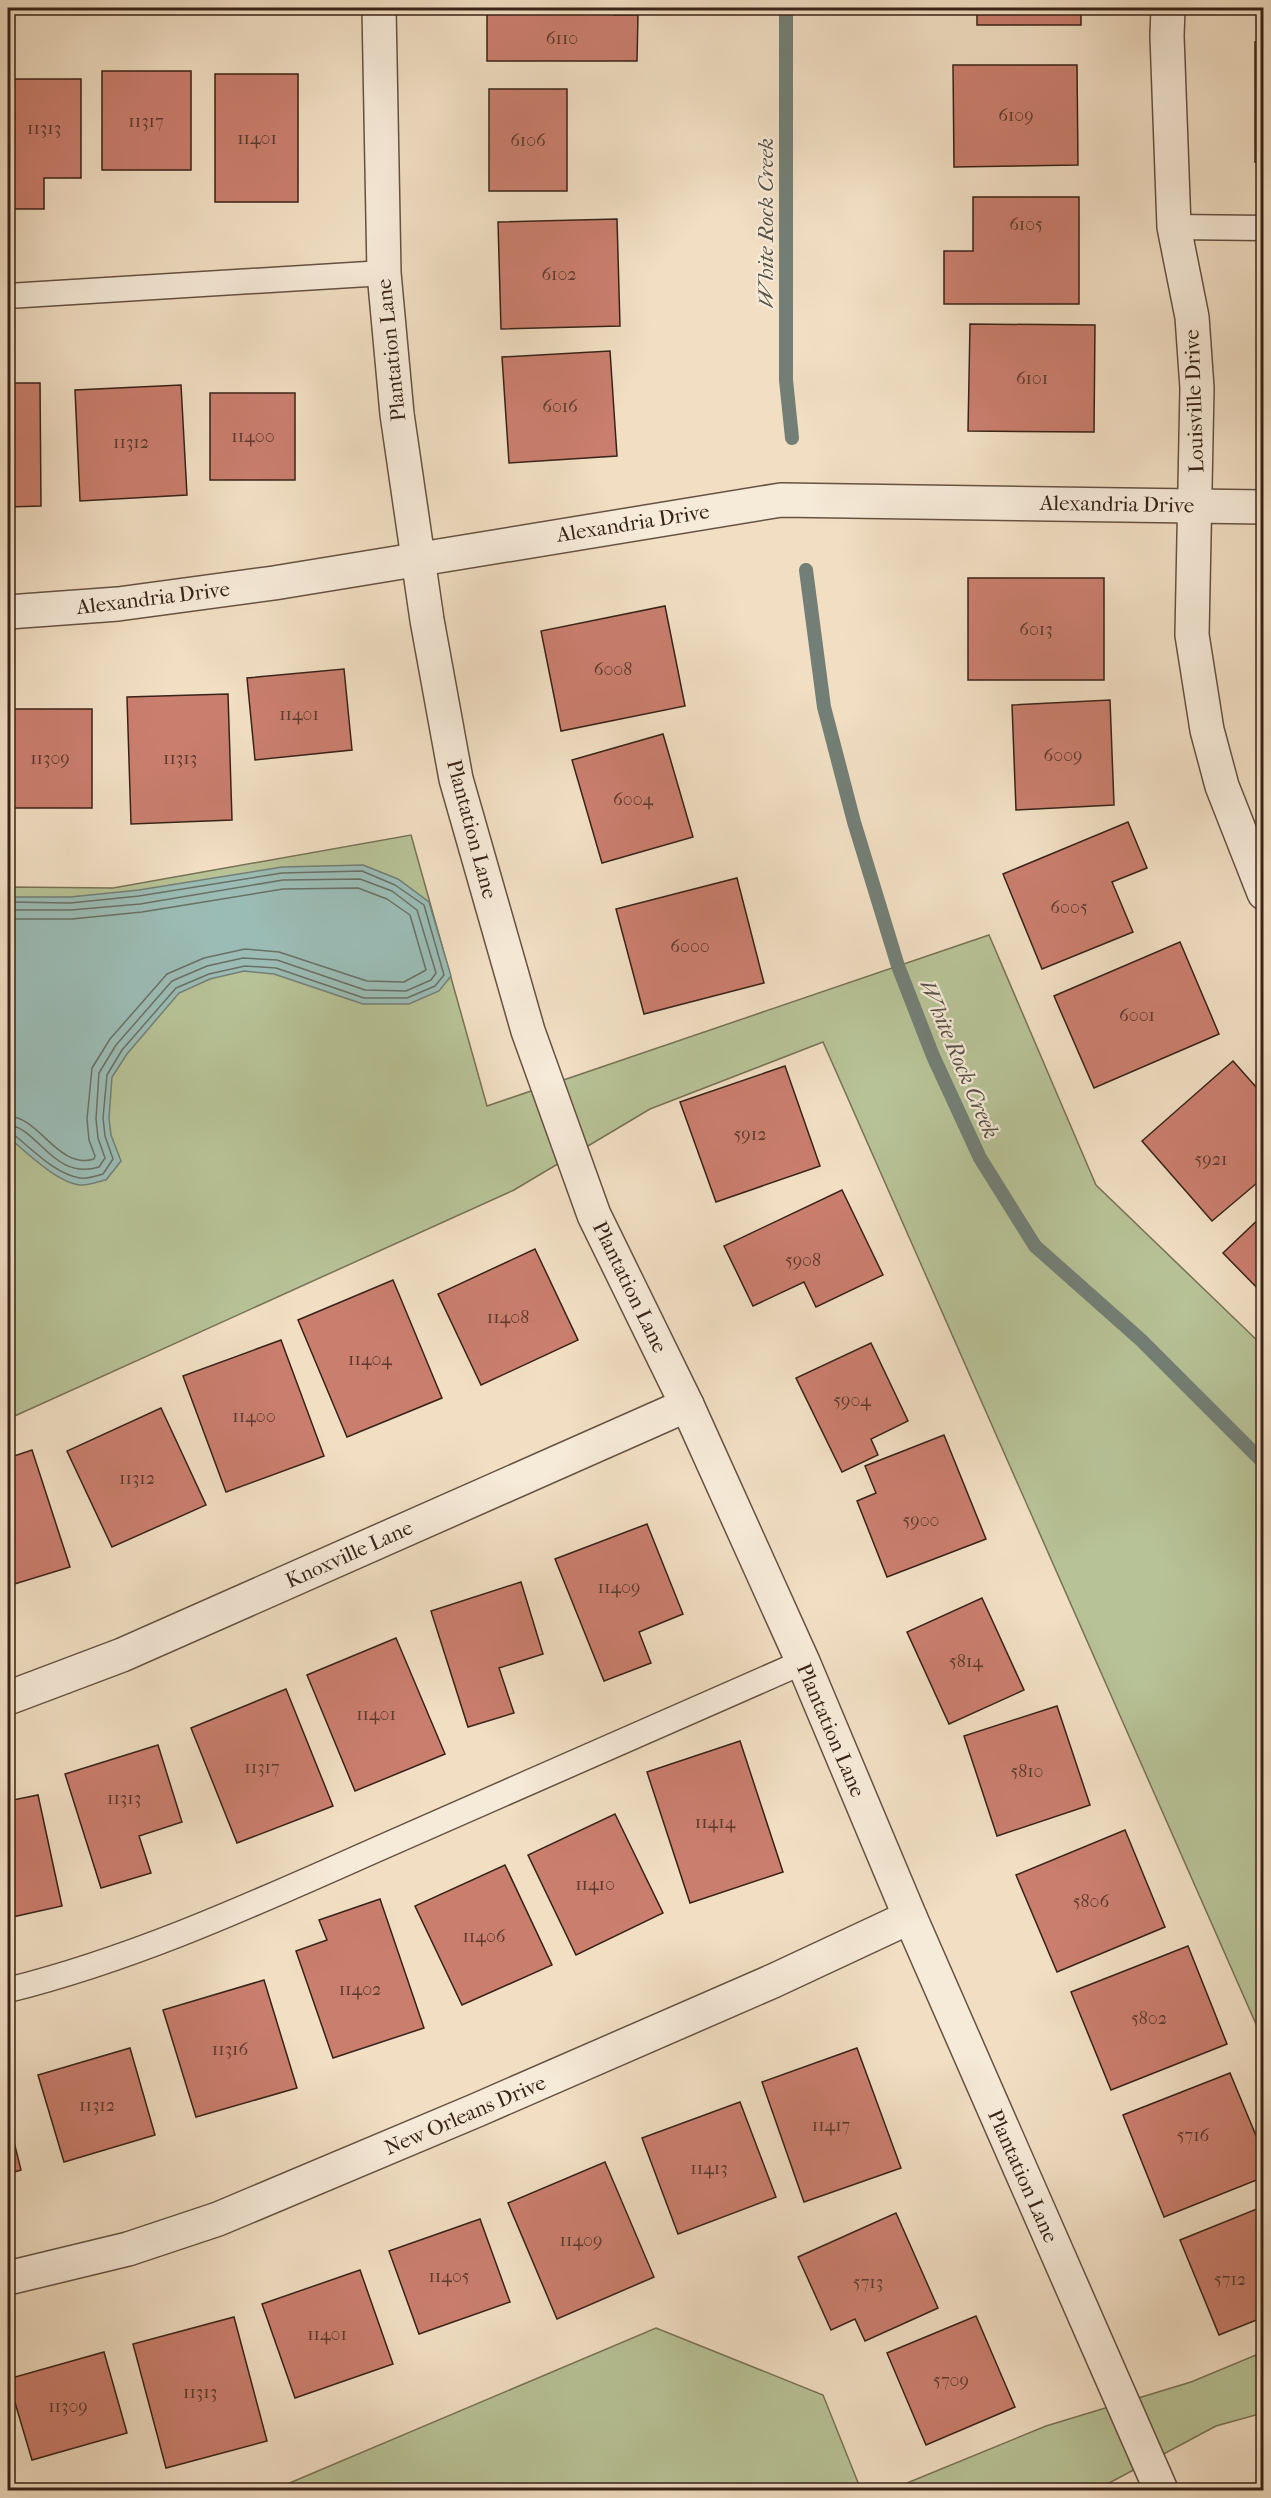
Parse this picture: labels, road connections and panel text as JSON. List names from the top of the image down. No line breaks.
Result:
{"streets":{"street":["Plantation Lane","Louisville Drive","Alexandria Drive","Knoxville Lane","New Orleans Drive"]},"crossings":[["Plantation Lane","Alexandria Drive"],["Plantation Lane","Knoxville Lane"],["Plantation Lane","New Orleans Drive"],["Louisville Drive","Alexandria Drive"]],"water":["White Rock Creek"],"house_numbers":["6110","6109","11317","11313","11401","6106","6105","6102","6101","6016","11400","11312","6013","6008","11401","6009","11309","11313","6004","6005","6000","6001","5912","5921","5908","11408","11404","5904","11400","11312","5900","11409","5814","11401","11317","5810","11313","11414","11410","5806","11406","11402","5802","11316","11312","11417","5716","11413","11409","11405","5712","5713","11401","5709","11313","11309"]}
